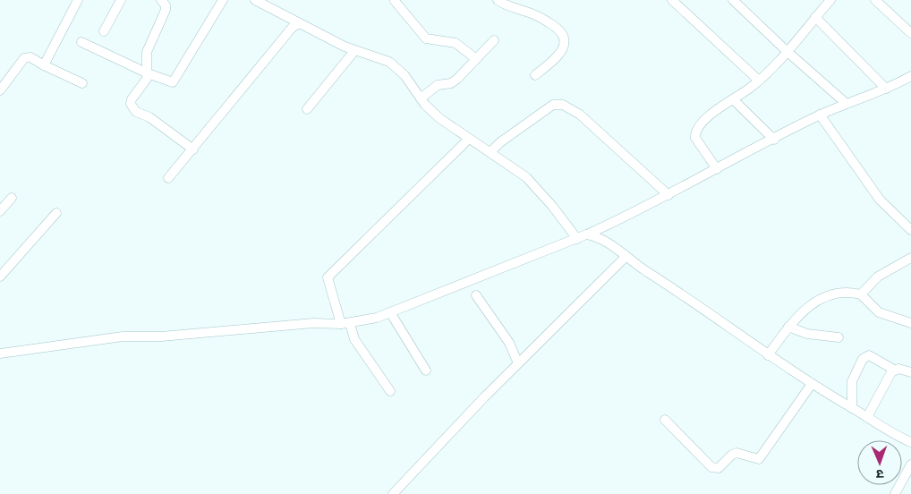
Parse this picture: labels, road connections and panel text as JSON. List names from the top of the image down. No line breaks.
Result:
{"north":"bottom"}
